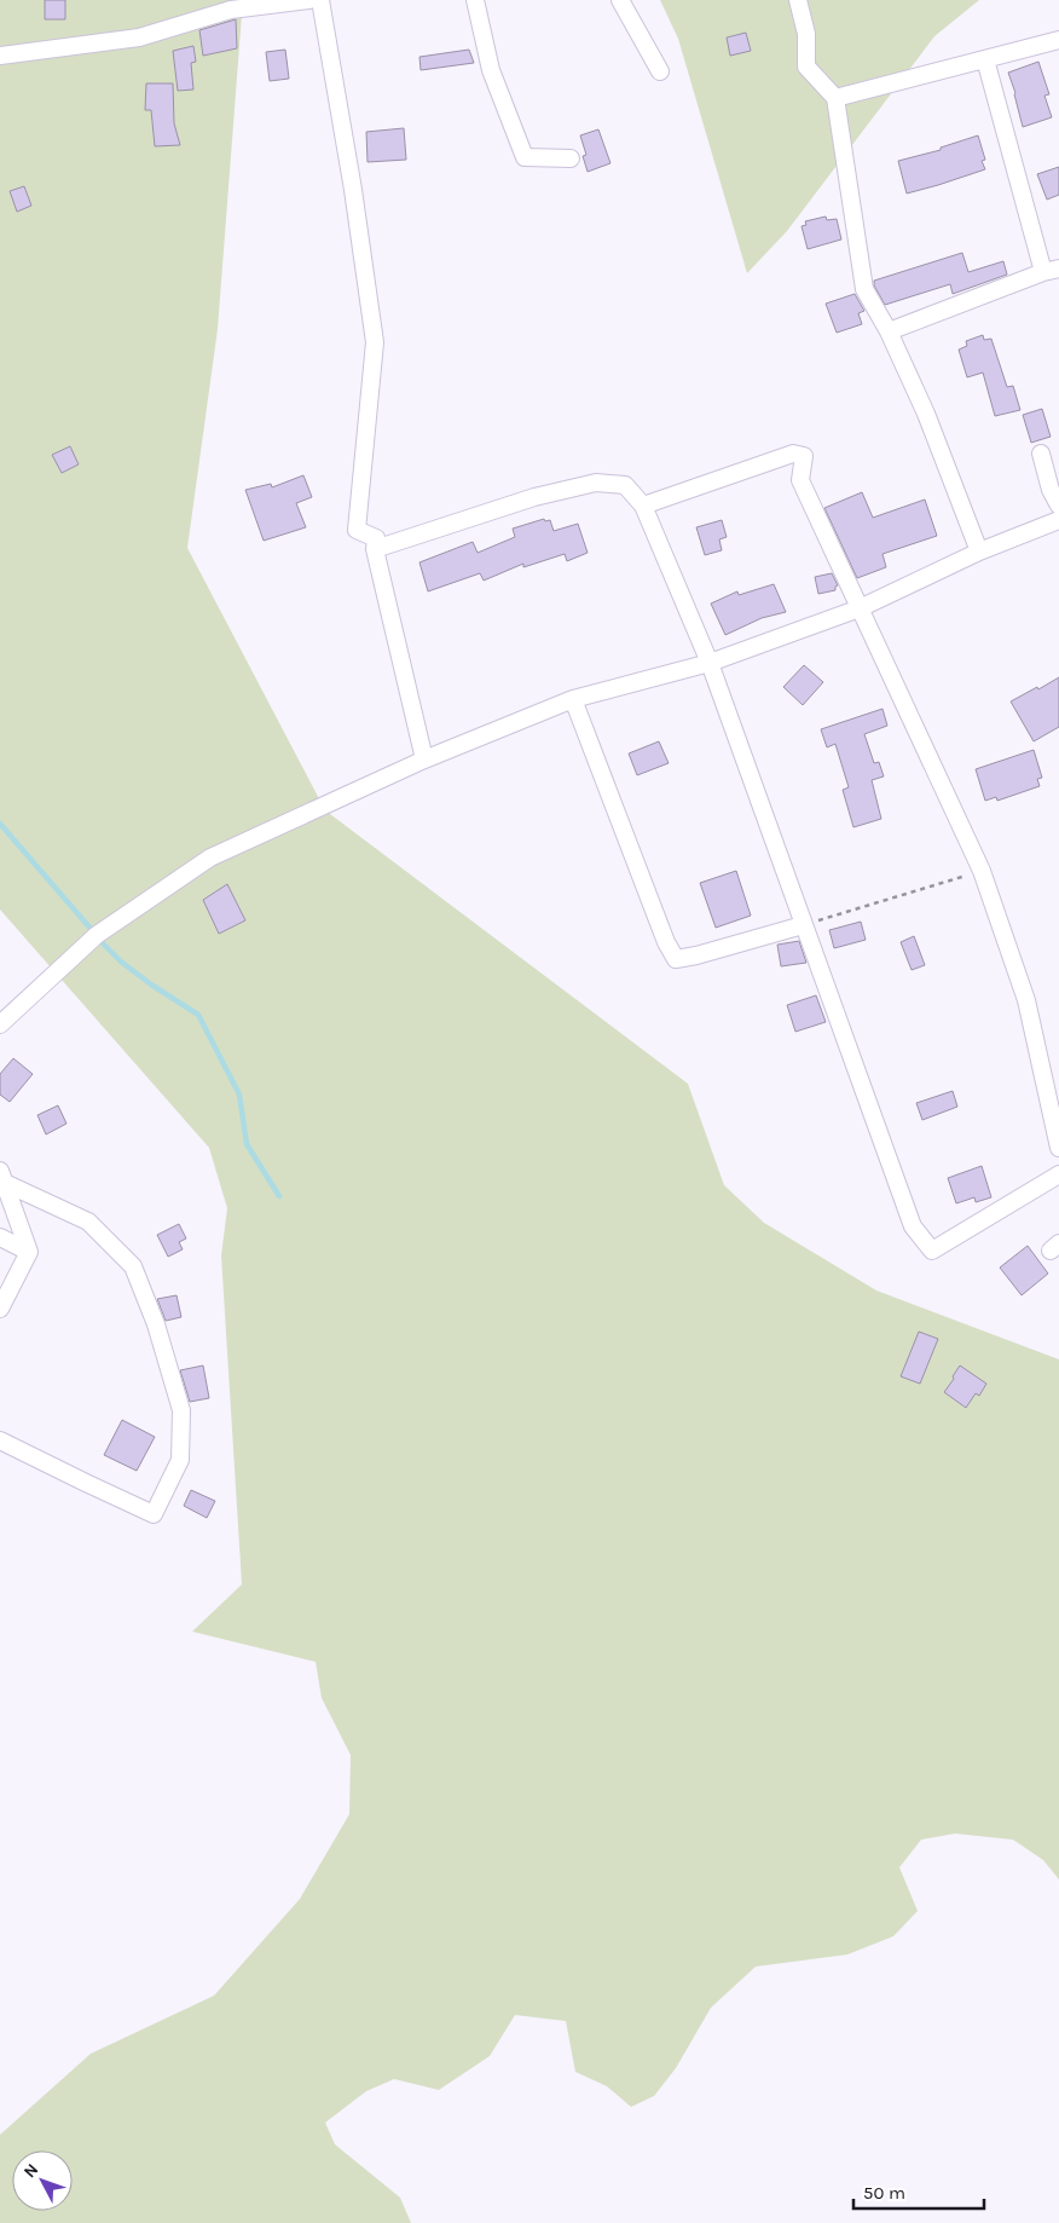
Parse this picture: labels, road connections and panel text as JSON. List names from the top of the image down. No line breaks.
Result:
{"scale_bar":"50 m","north":"top left"}
